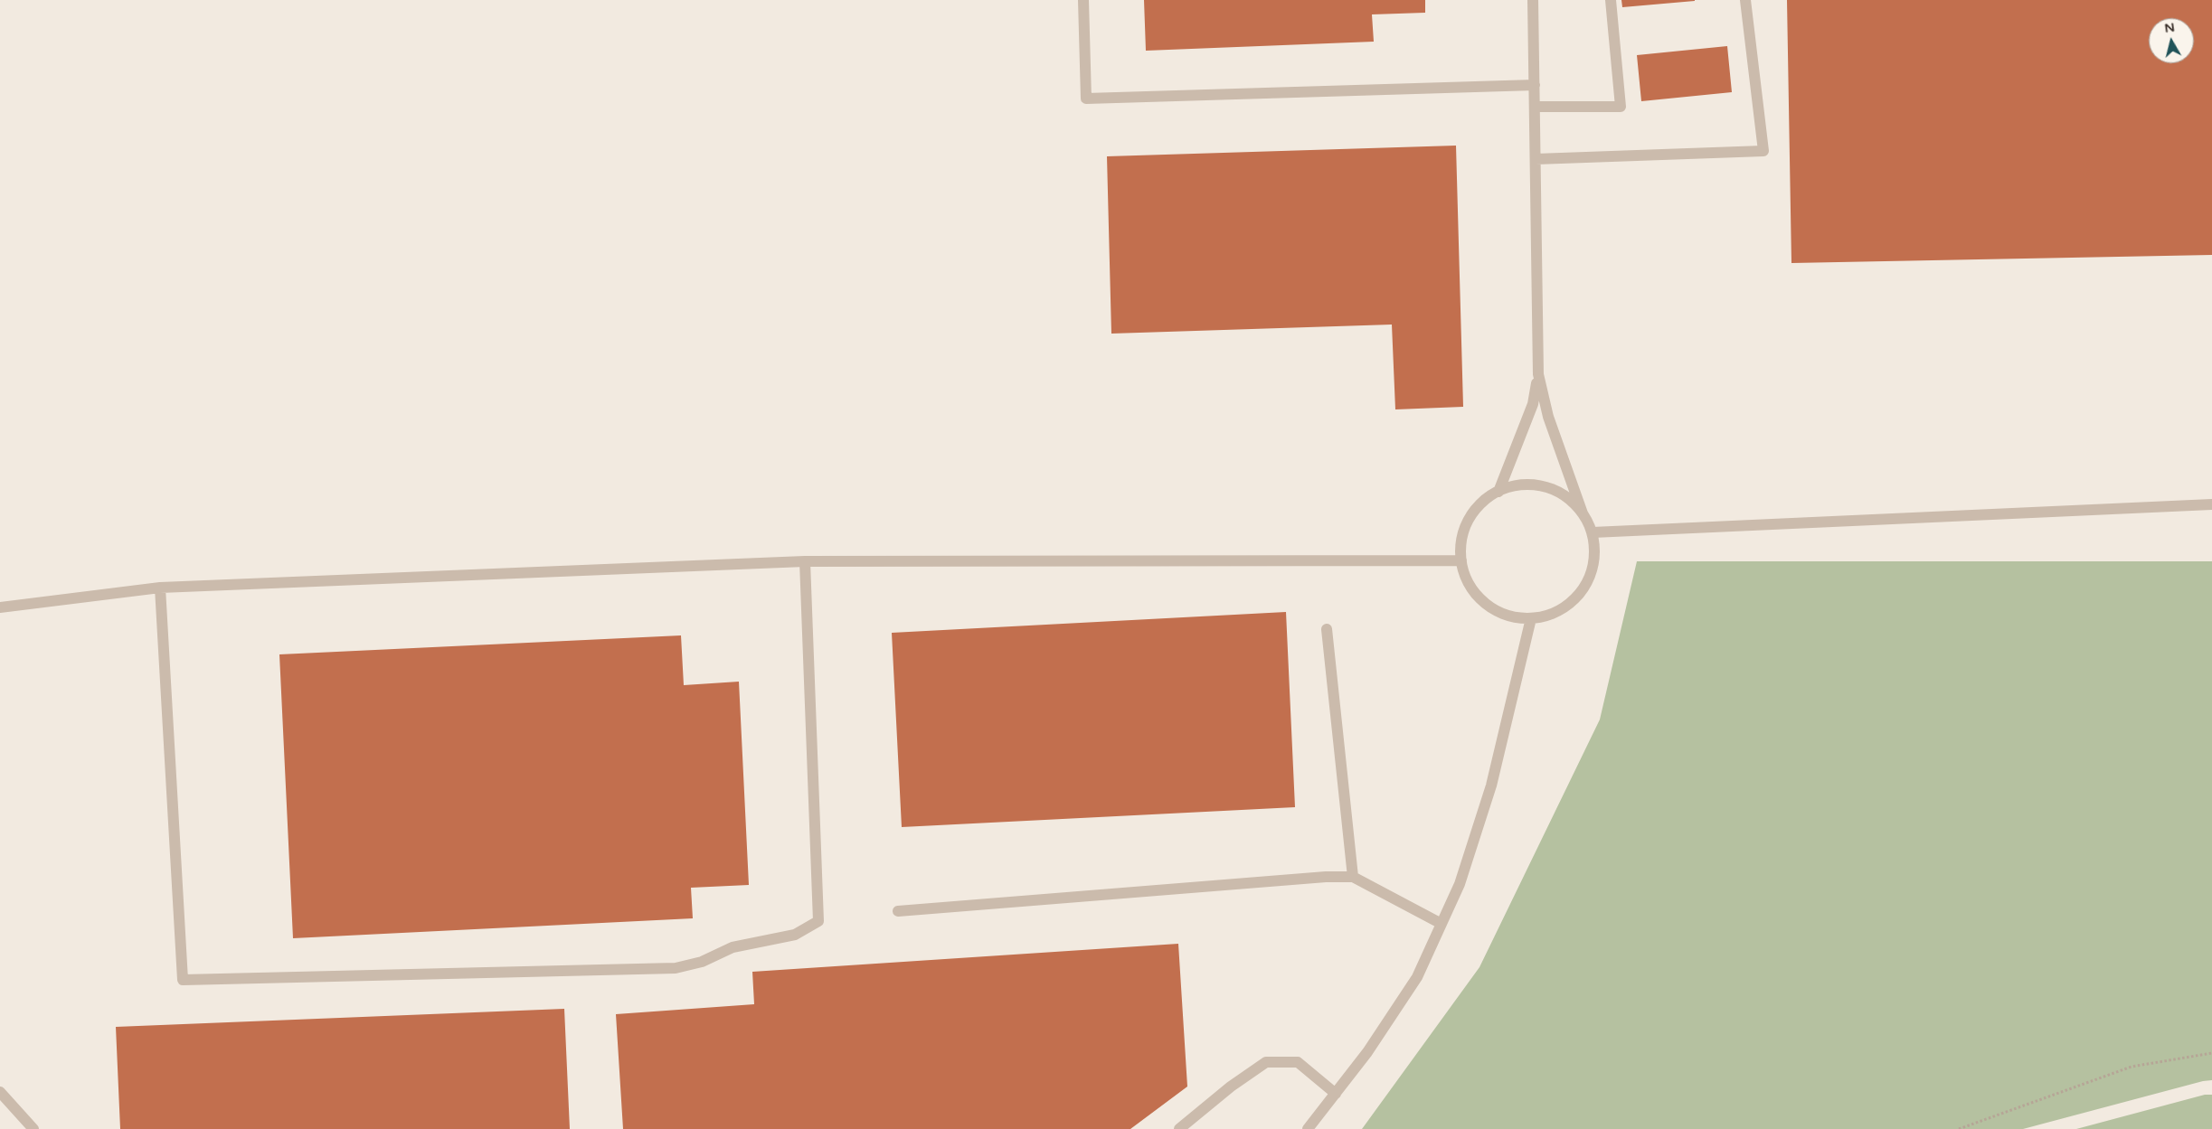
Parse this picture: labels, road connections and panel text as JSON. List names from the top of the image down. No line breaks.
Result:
{"north":"top"}
